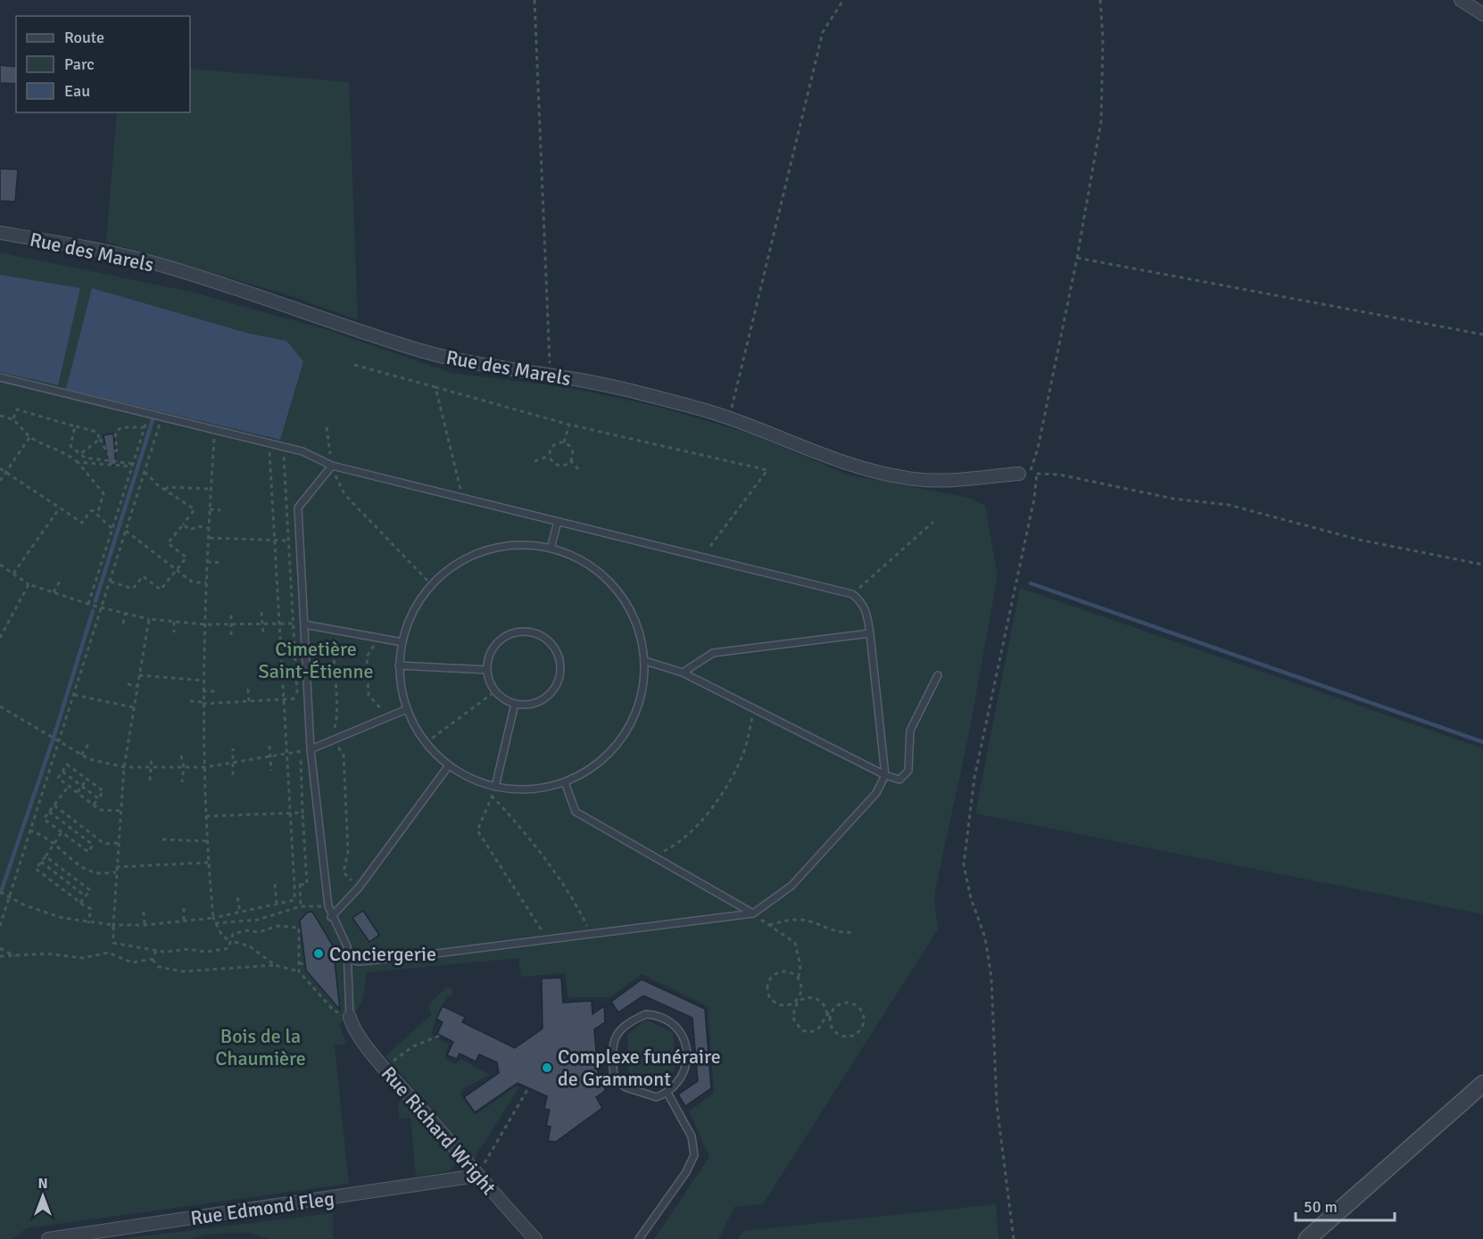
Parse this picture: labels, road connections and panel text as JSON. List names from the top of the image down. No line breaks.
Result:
{"streets":{"street":["Rue des Marels","Rue Richard Wright","Rue Edmond Fleg"]},"crossings":[["Rue Richard Wright","Rue Edmond Fleg"]],"parks":["Cimetière Saint-Étienne","Bois de la Chaumière"],"places":["Conciergerie","Complexe funéraire de Grammont"],"legend":["Route","Parc","Eau"],"scale_bar":"50 m","north":"top"}
